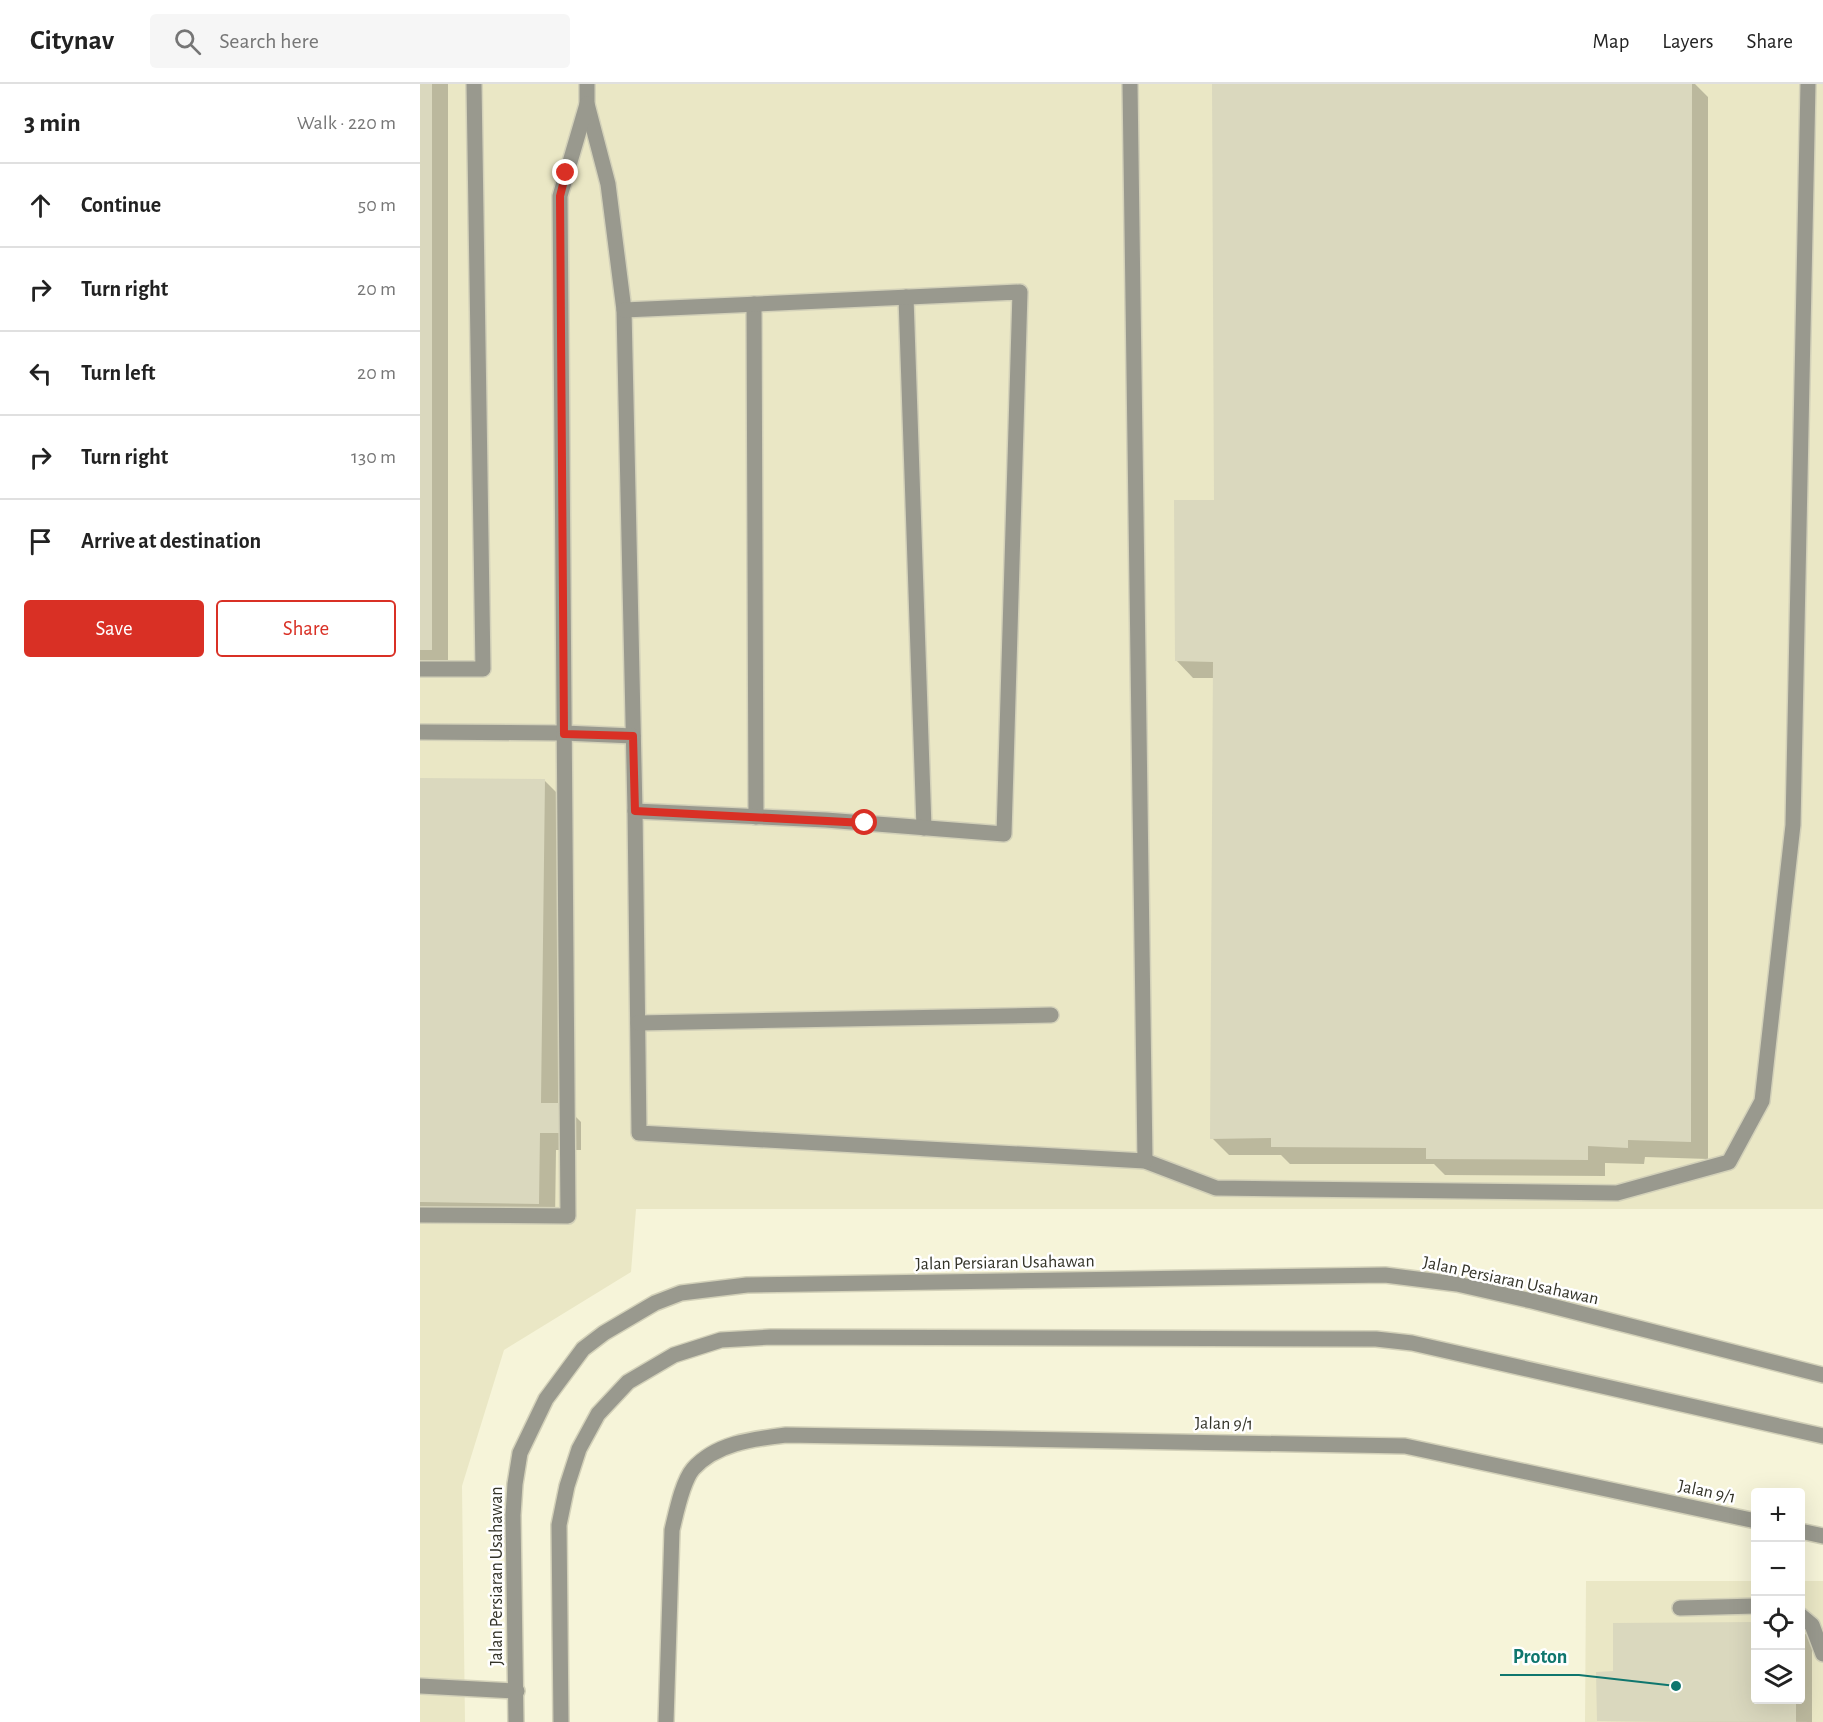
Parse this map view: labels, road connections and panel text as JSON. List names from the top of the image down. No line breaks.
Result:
{"streets":{"street":["Jalan Persiaran Usahawan","Jalan 9/1"]},"places":["Proton"],"page":{"header":"Citynav","search":"Search here","nav":["Map","Layers","Share"],"heading":["3 min","Walk · 220 m"],"list":[["Continue","50 m"],["Turn right","20 m"],["Turn left","20 m"],["Turn right","130 m"],"Arrive at destination"],"buttons":["Save","Share"],"map_buttons":["+","−"]}}
